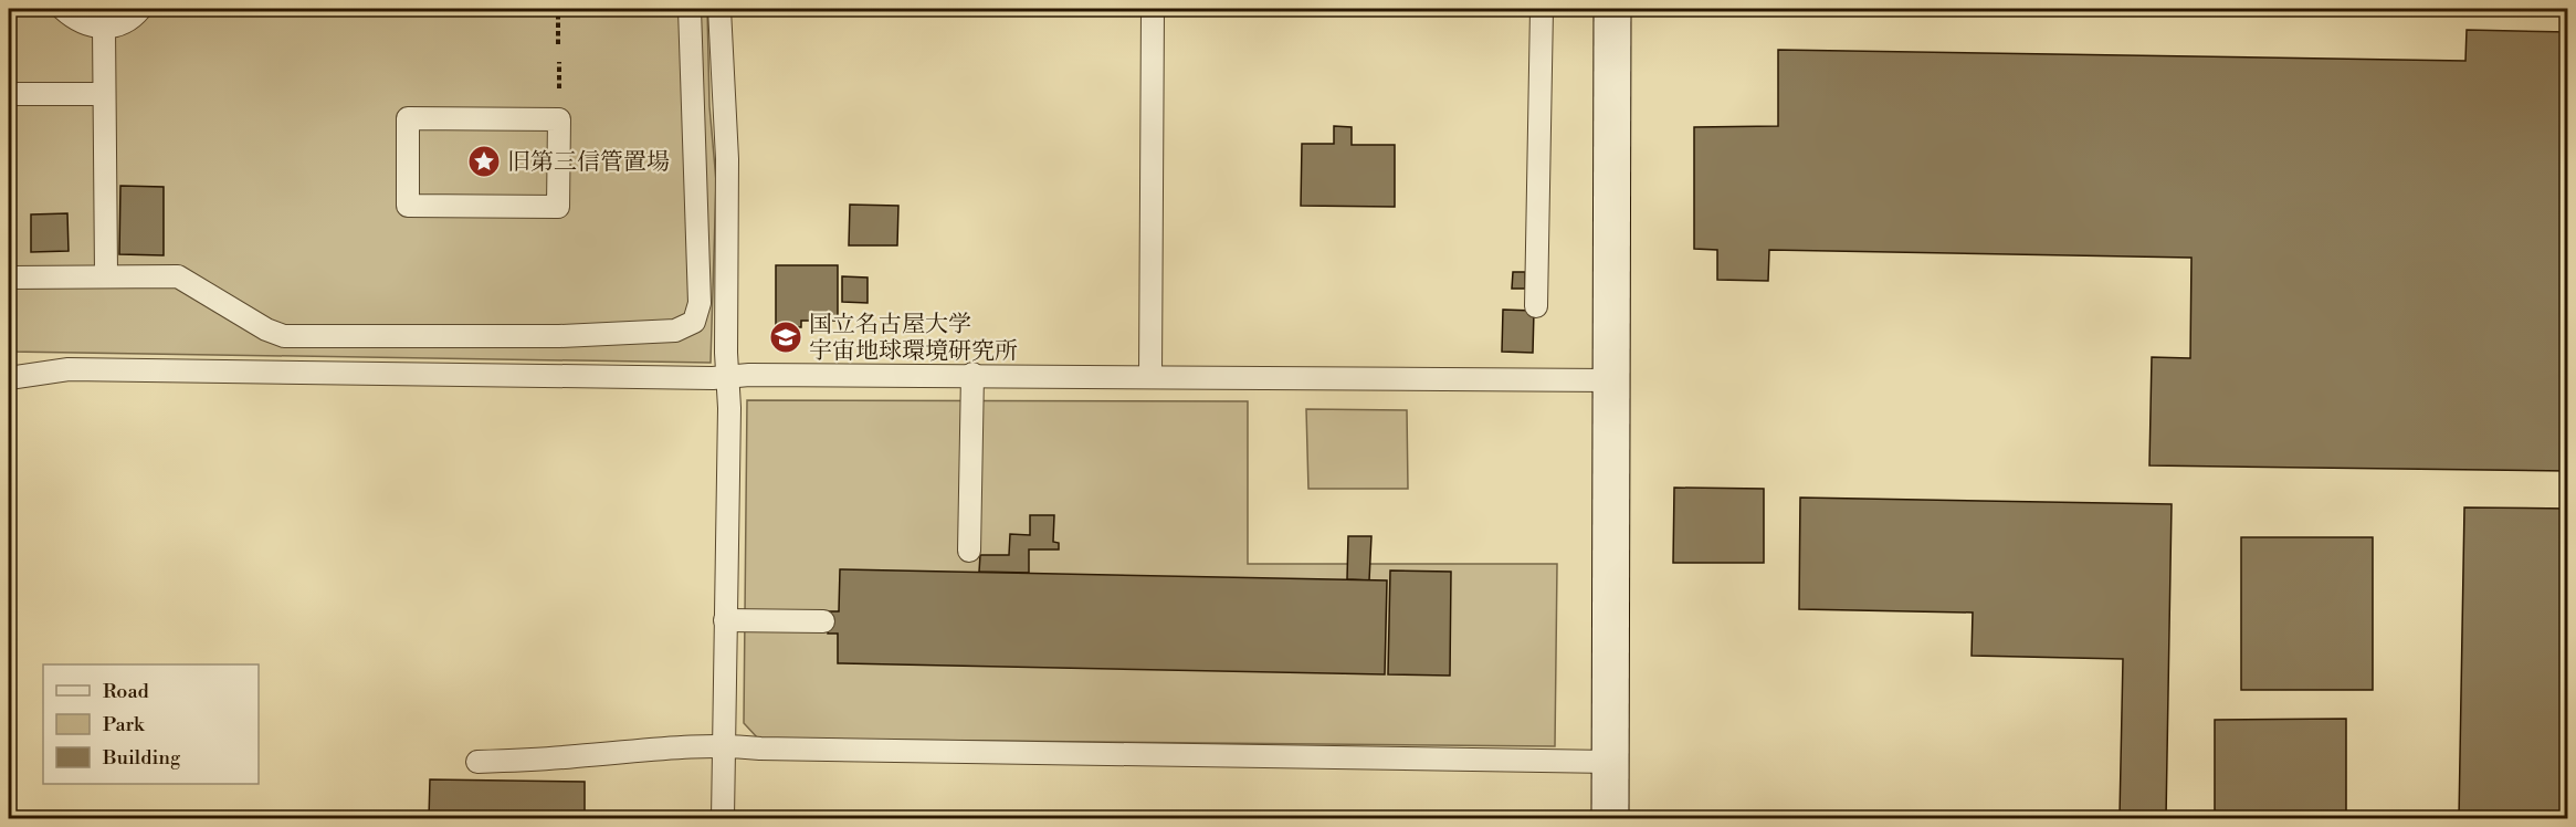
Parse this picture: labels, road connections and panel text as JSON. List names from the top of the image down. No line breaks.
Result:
{"places":{"place":["旧第三信管置場"],"school or university":["国立名古屋大学 宇宙地球環境研究所"]},"legend":["Road","Park","Building"]}
